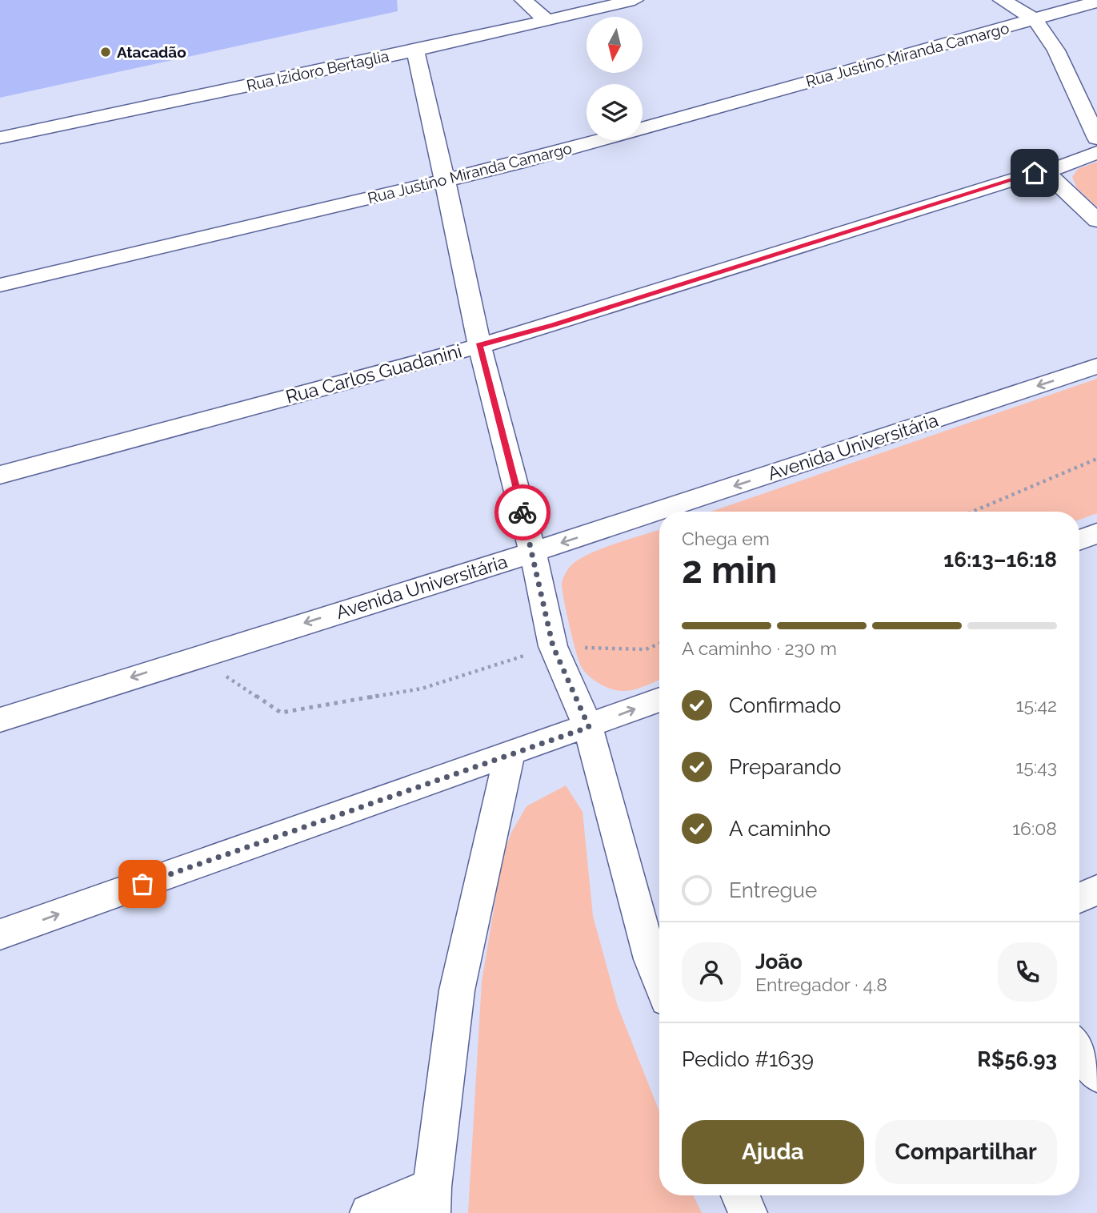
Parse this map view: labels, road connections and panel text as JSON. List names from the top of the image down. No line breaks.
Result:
{"streets":{"street":["Rua Justino Miranda Camargo","Rua Izidoro Bertaglia","Rua Carlos Guadanini","Avenida Universitária"]},"places":["Atacadão"],"north":"bottom","page":{"heading":["2 min","Chega em","16:13–16:18"],"panel":["João","Entregador · 4.8","Pedido #1639","R$56.93"],"bar":"A caminho · 230 m","list":[["Confirmado","15:42"],["Preparando","15:43"],["A caminho","16:08"],"Entregue"],"buttons":["Ajuda","Compartilhar"]}}
